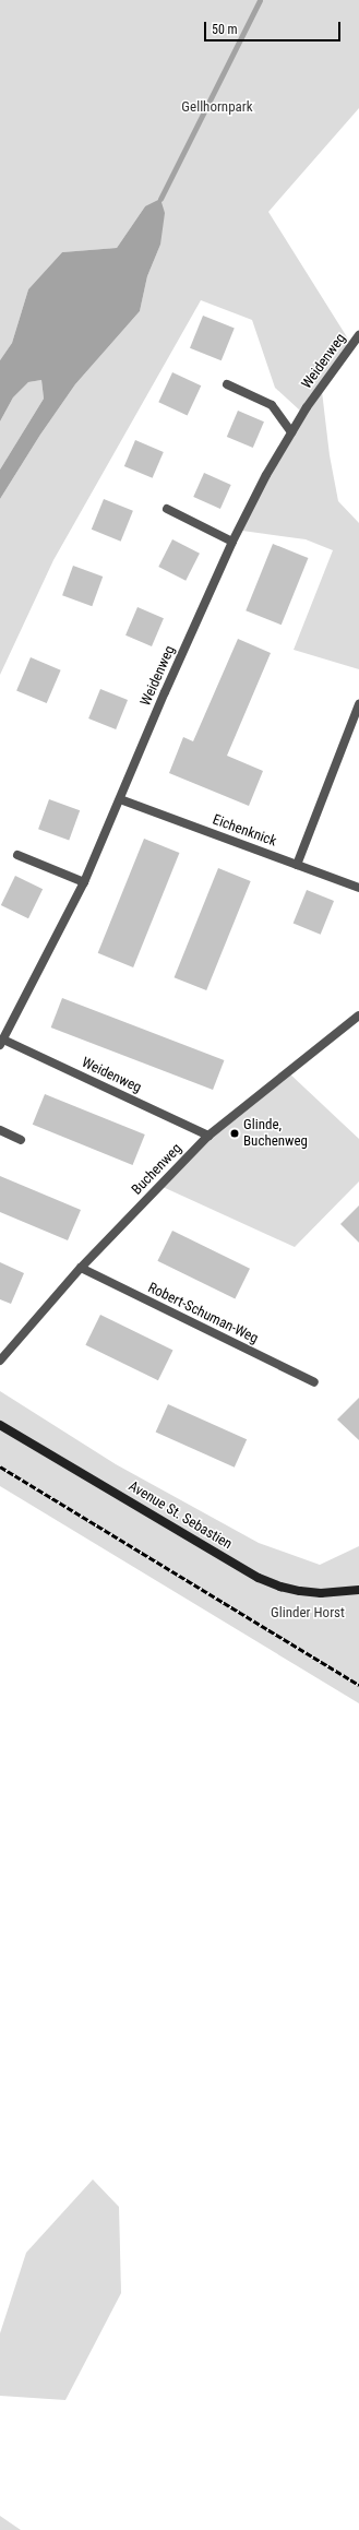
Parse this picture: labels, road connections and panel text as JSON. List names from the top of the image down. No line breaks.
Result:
{"streets":{"main road":["Avenue St. Sebastien"],"street":["Weidenweg","Eichenknick","Buchenweg","Robert-Schuman-Weg"]},"crossings":[["Weidenweg","Eichenknick"],["Weidenweg","Buchenweg"],["Buchenweg","Robert-Schuman-Weg"]],"parks":["Gellhornpark","Glinder Horst"],"places":["Glinde, Buchenweg"],"scale_bar":"50 m"}
